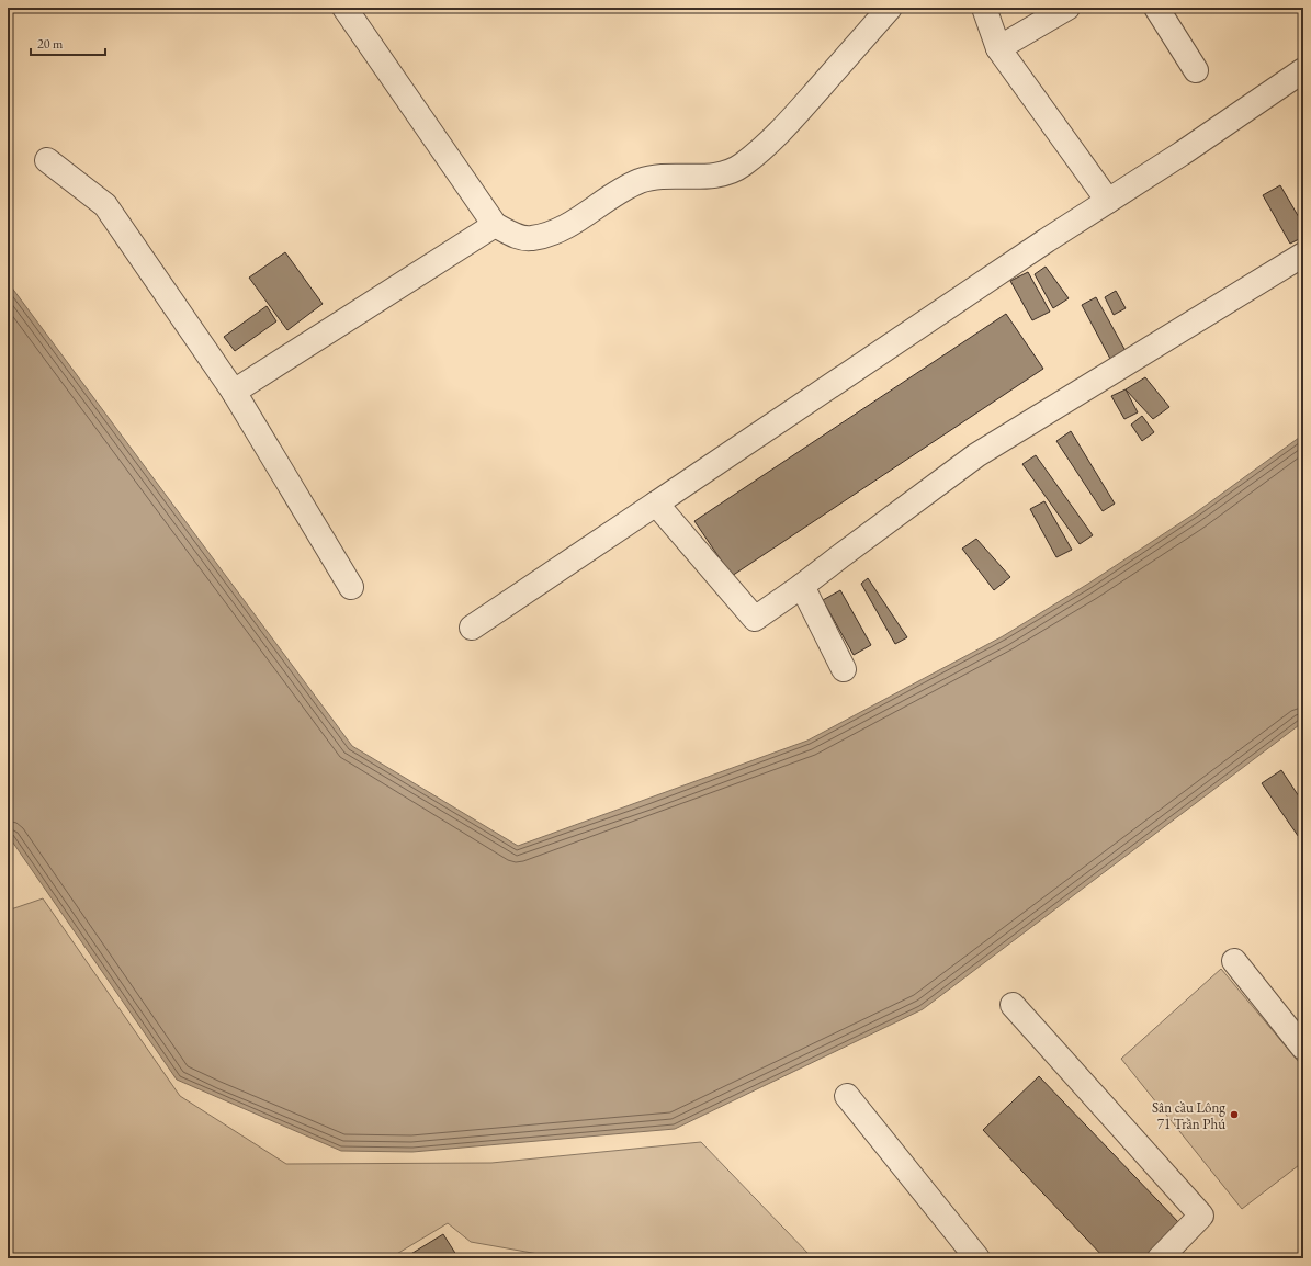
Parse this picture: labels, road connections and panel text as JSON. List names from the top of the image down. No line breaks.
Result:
{"places":["Sân cầu Lông 71 Trần Phú"],"scale_bar":"20 m"}
